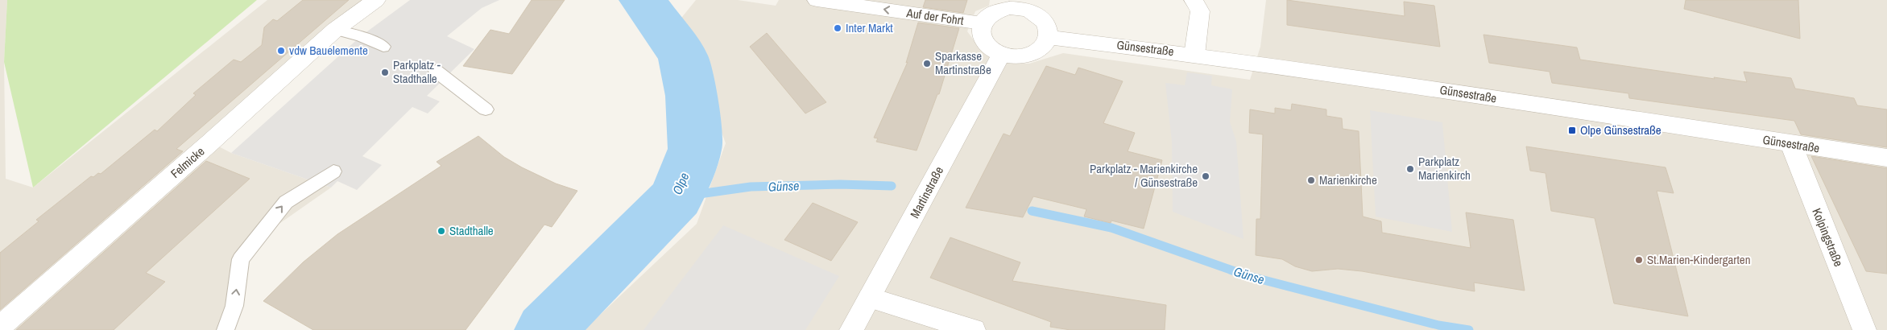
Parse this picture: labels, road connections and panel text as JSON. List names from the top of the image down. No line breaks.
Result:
{"streets":{"street":["Auf der Fohrt","Günsestraße","Felmicke","Martinstraße","Kolpingstraße"]},"crossings":[["Auf der Fohrt","Günsestraße"],["Auf der Fohrt","Martinstraße"],["Günsestraße","Martinstraße"],["Günsestraße","Kolpingstraße"]],"one_way":["Auf der Fohrt"],"water":["Olpe","Günse"],"places":{"other":["Inter Markt","vdw Bauelemente","Sparkasse Martinstraße","Parkplatz - Stadthalle","Parkplatz Marienkirch","Parkplatz - Marienkirche / Günsestraße","Marienkirche","Stadthalle","St.Marien-Kindergarten"],"transit":["Olpe Günsestraße"]}}
